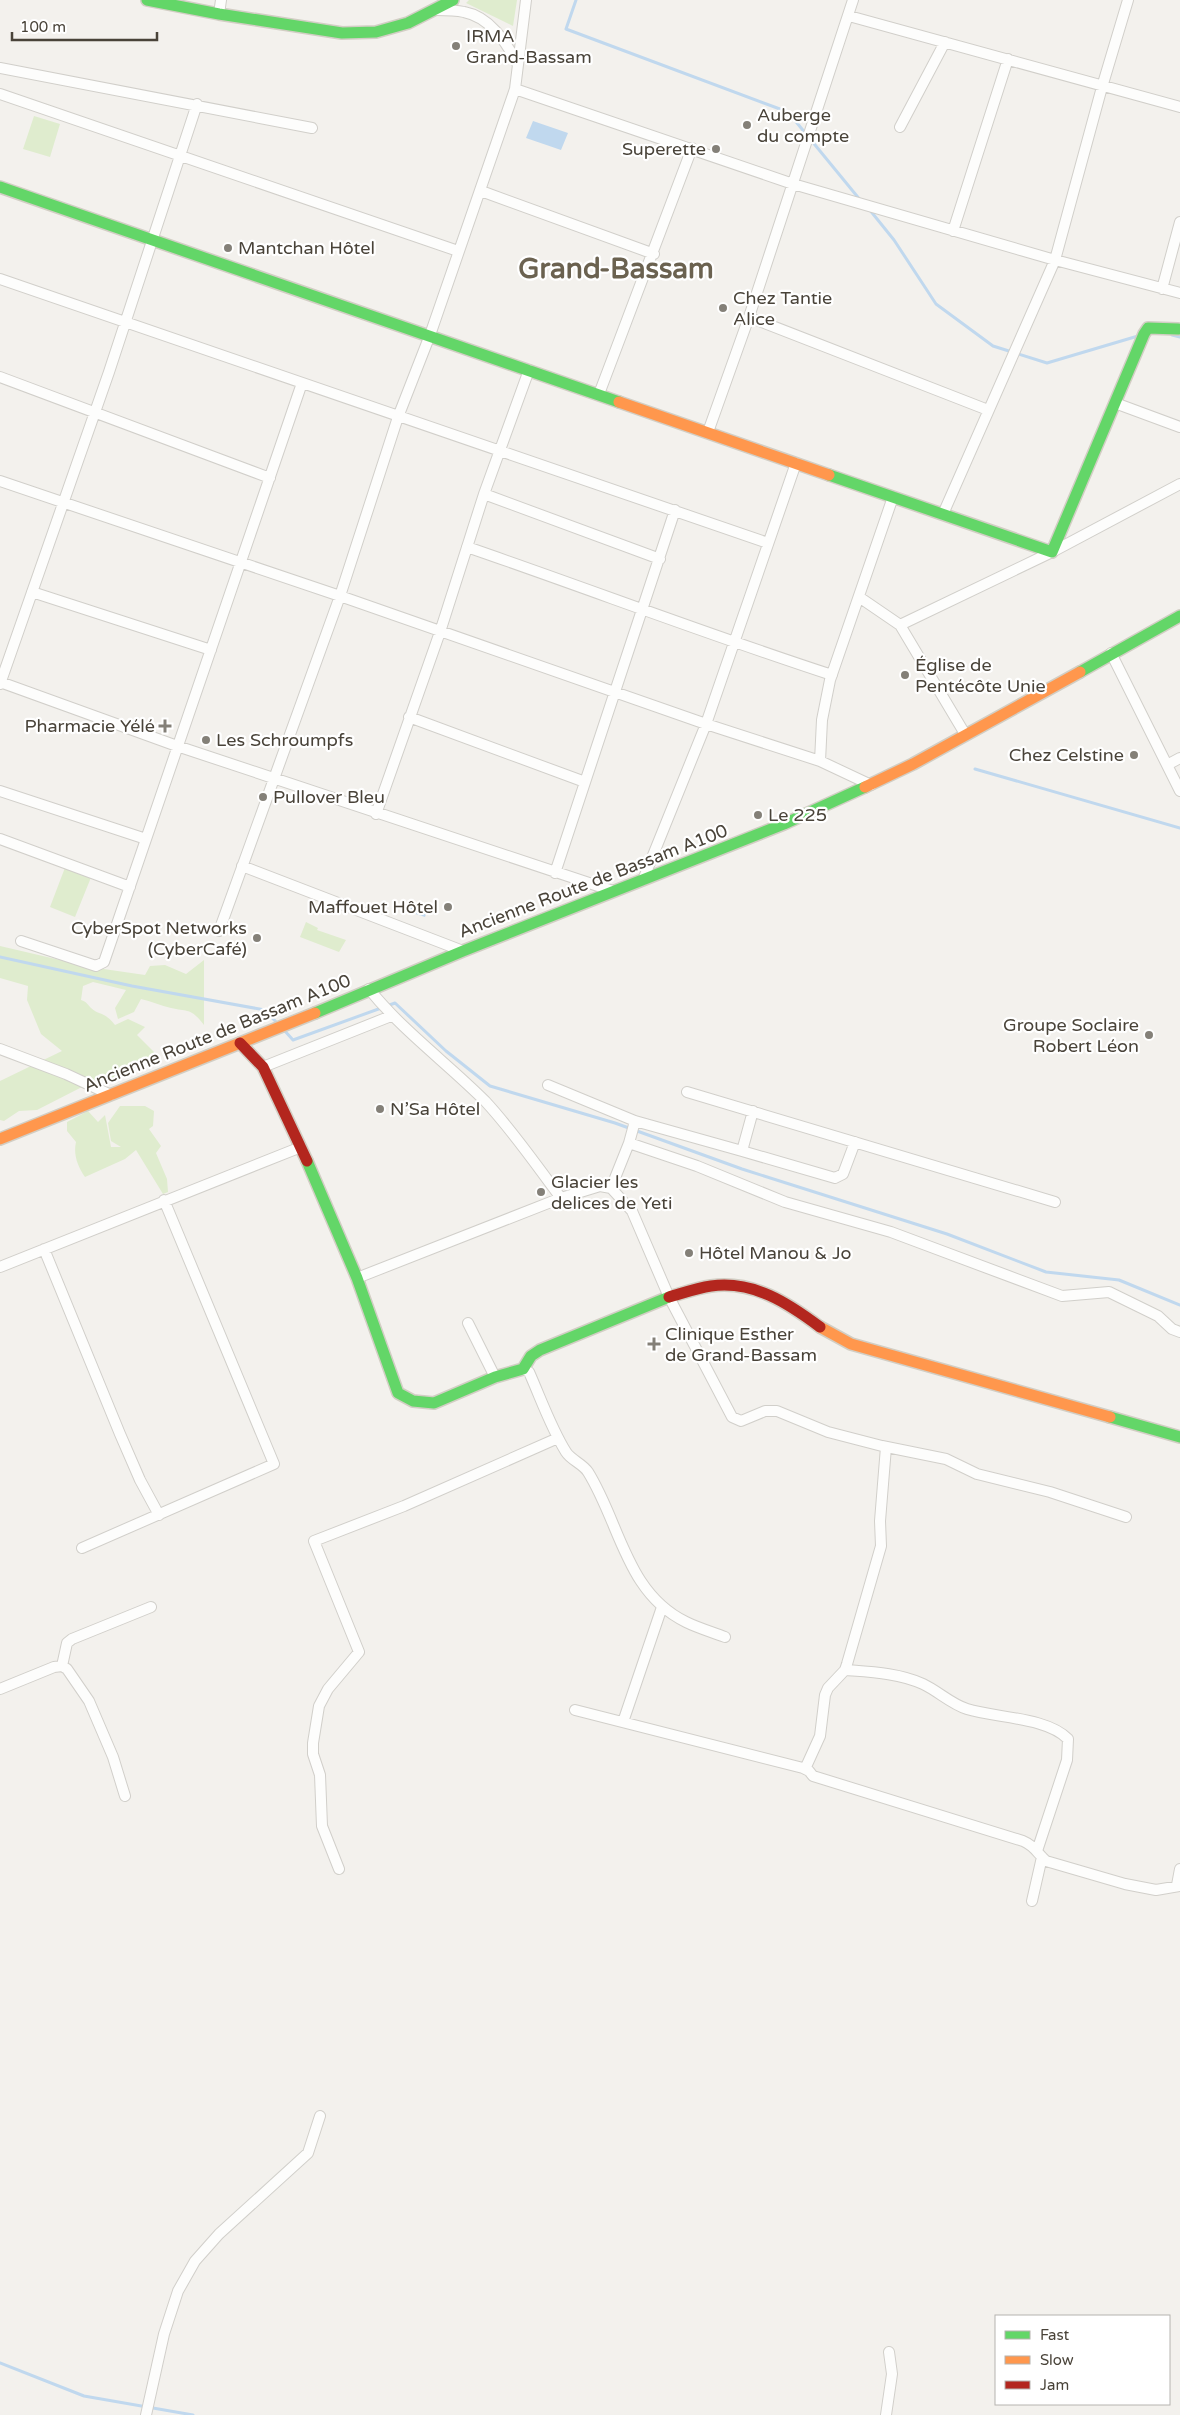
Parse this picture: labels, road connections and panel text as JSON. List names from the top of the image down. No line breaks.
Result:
{"streets":{"street":["Ancienne Route de Bassam A100"]},"districts":["Grand-Bassam"],"places":{"other":["IRMA Grand-Bassam","Auberge du compte","Superette","Mantchan Hôtel","Chez Tantie Alice","Église de Pentécôte Unie","Les Schroumpfs","Chez Celstine","Pullover Bleu","Le 225","Maffouet Hôtel","CyberSpot Networks (CyberCafé)","Groupe Soclaire Robert Léon","N’Sa Hôtel","Glacier les delices de Yeti","Hôtel Manou & Jo"],"health":["Pharmacie Yélé","Clinique Esther de Grand-Bassam"]},"legend":["Fast","Slow","Jam"],"scale_bar":"100 m"}
